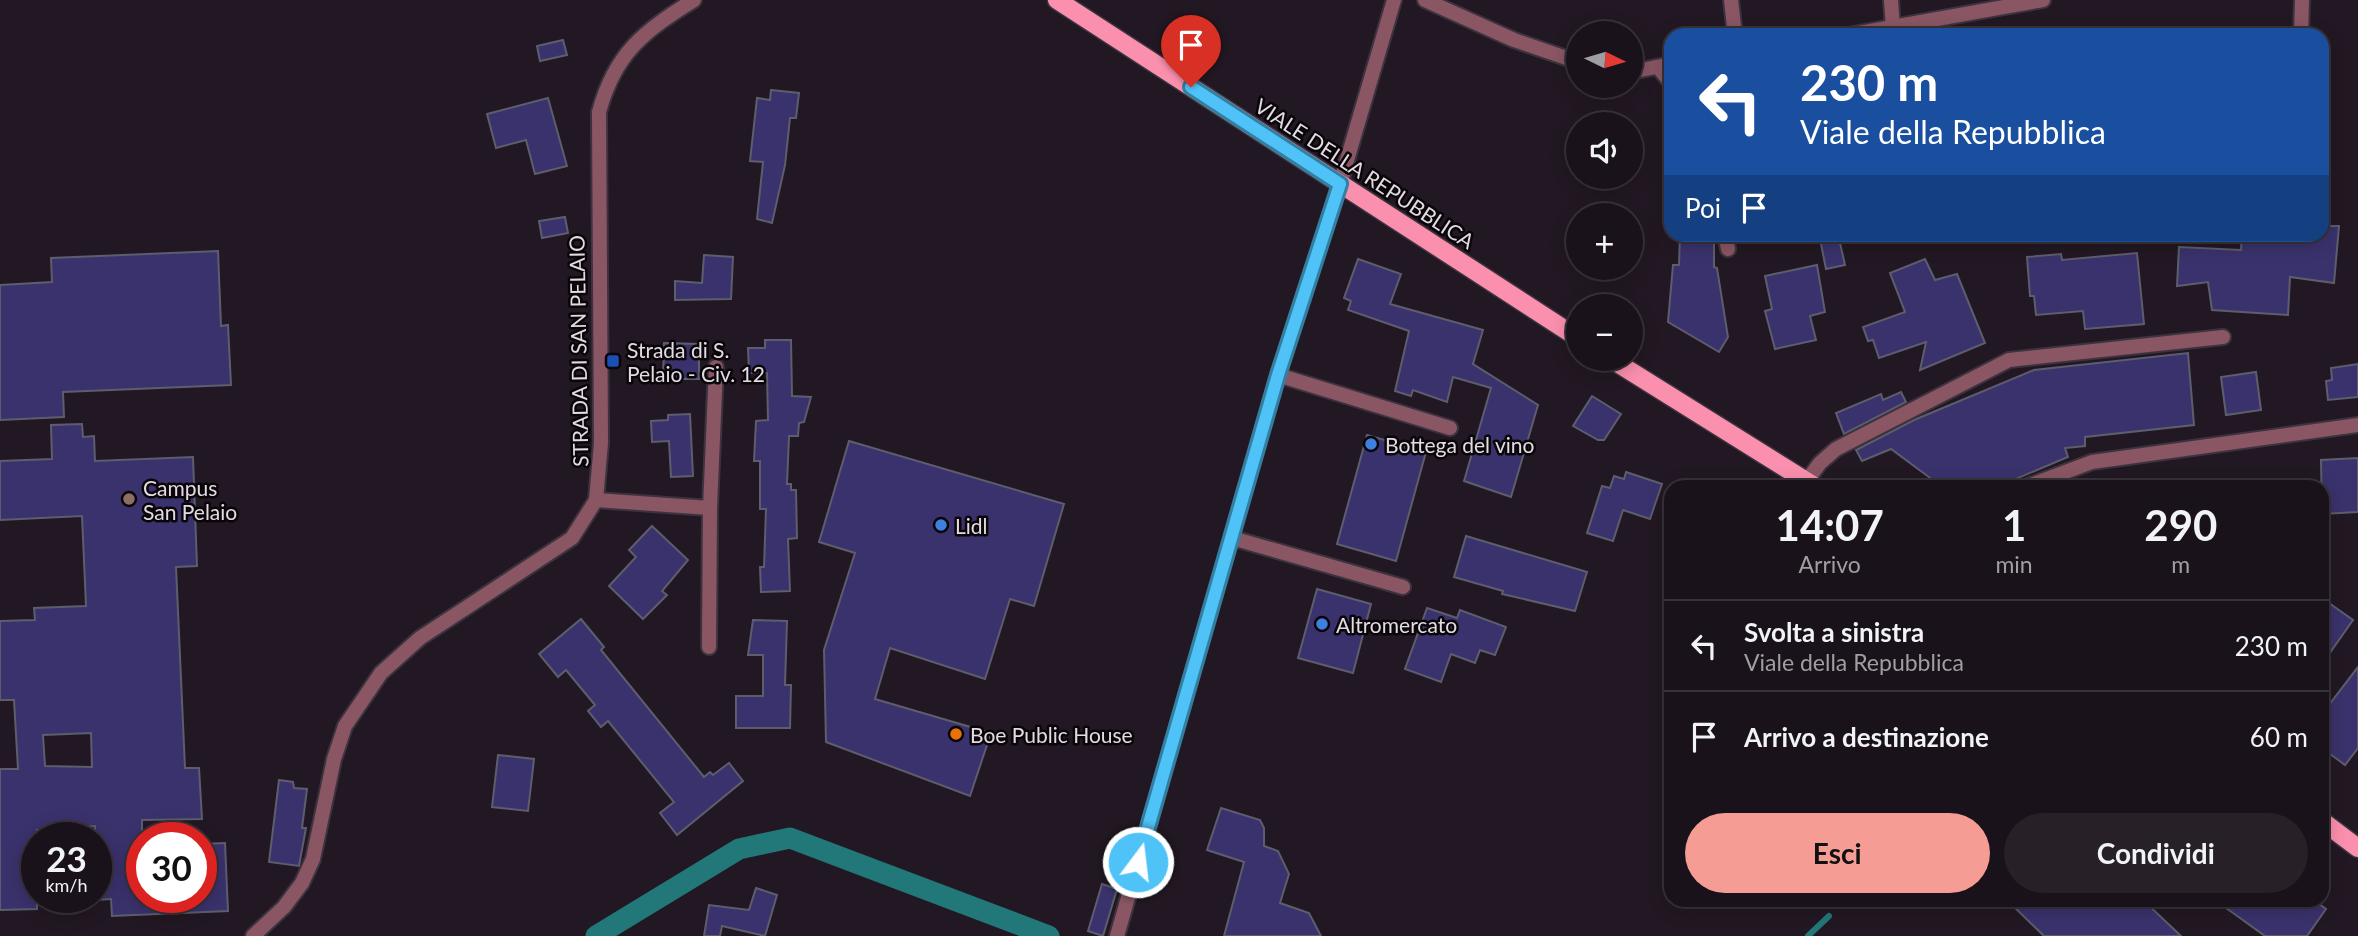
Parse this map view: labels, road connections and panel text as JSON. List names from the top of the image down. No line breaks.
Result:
{"streets":{"main road":["VIALE DELLA REPUBBLICA"],"street":["STRADA DI SAN PELAIO"]},"places":{"transit":["Strada di S. Pelaio - Civ. 12"],"other":["Bottega del vino","Campus San Pelaio","Lidl","Altromercato","Boe Public House"]},"north":"right","page":{"map_buttons":["+","−"],"turn":["230 m","Viale della Repubblica"],"then":"Poi","eta":["14:07","Arrivo","1","min","290","m"],"list":[{"name":"Svolta a sinistra","note":"Viale della Repubblica","value":"230 m"},{"name":"Arrivo a destinazione","value":"60 m"}],"buttons":["Esci","Condividi"],"speed":"23 km/h","limit":"30"}}
